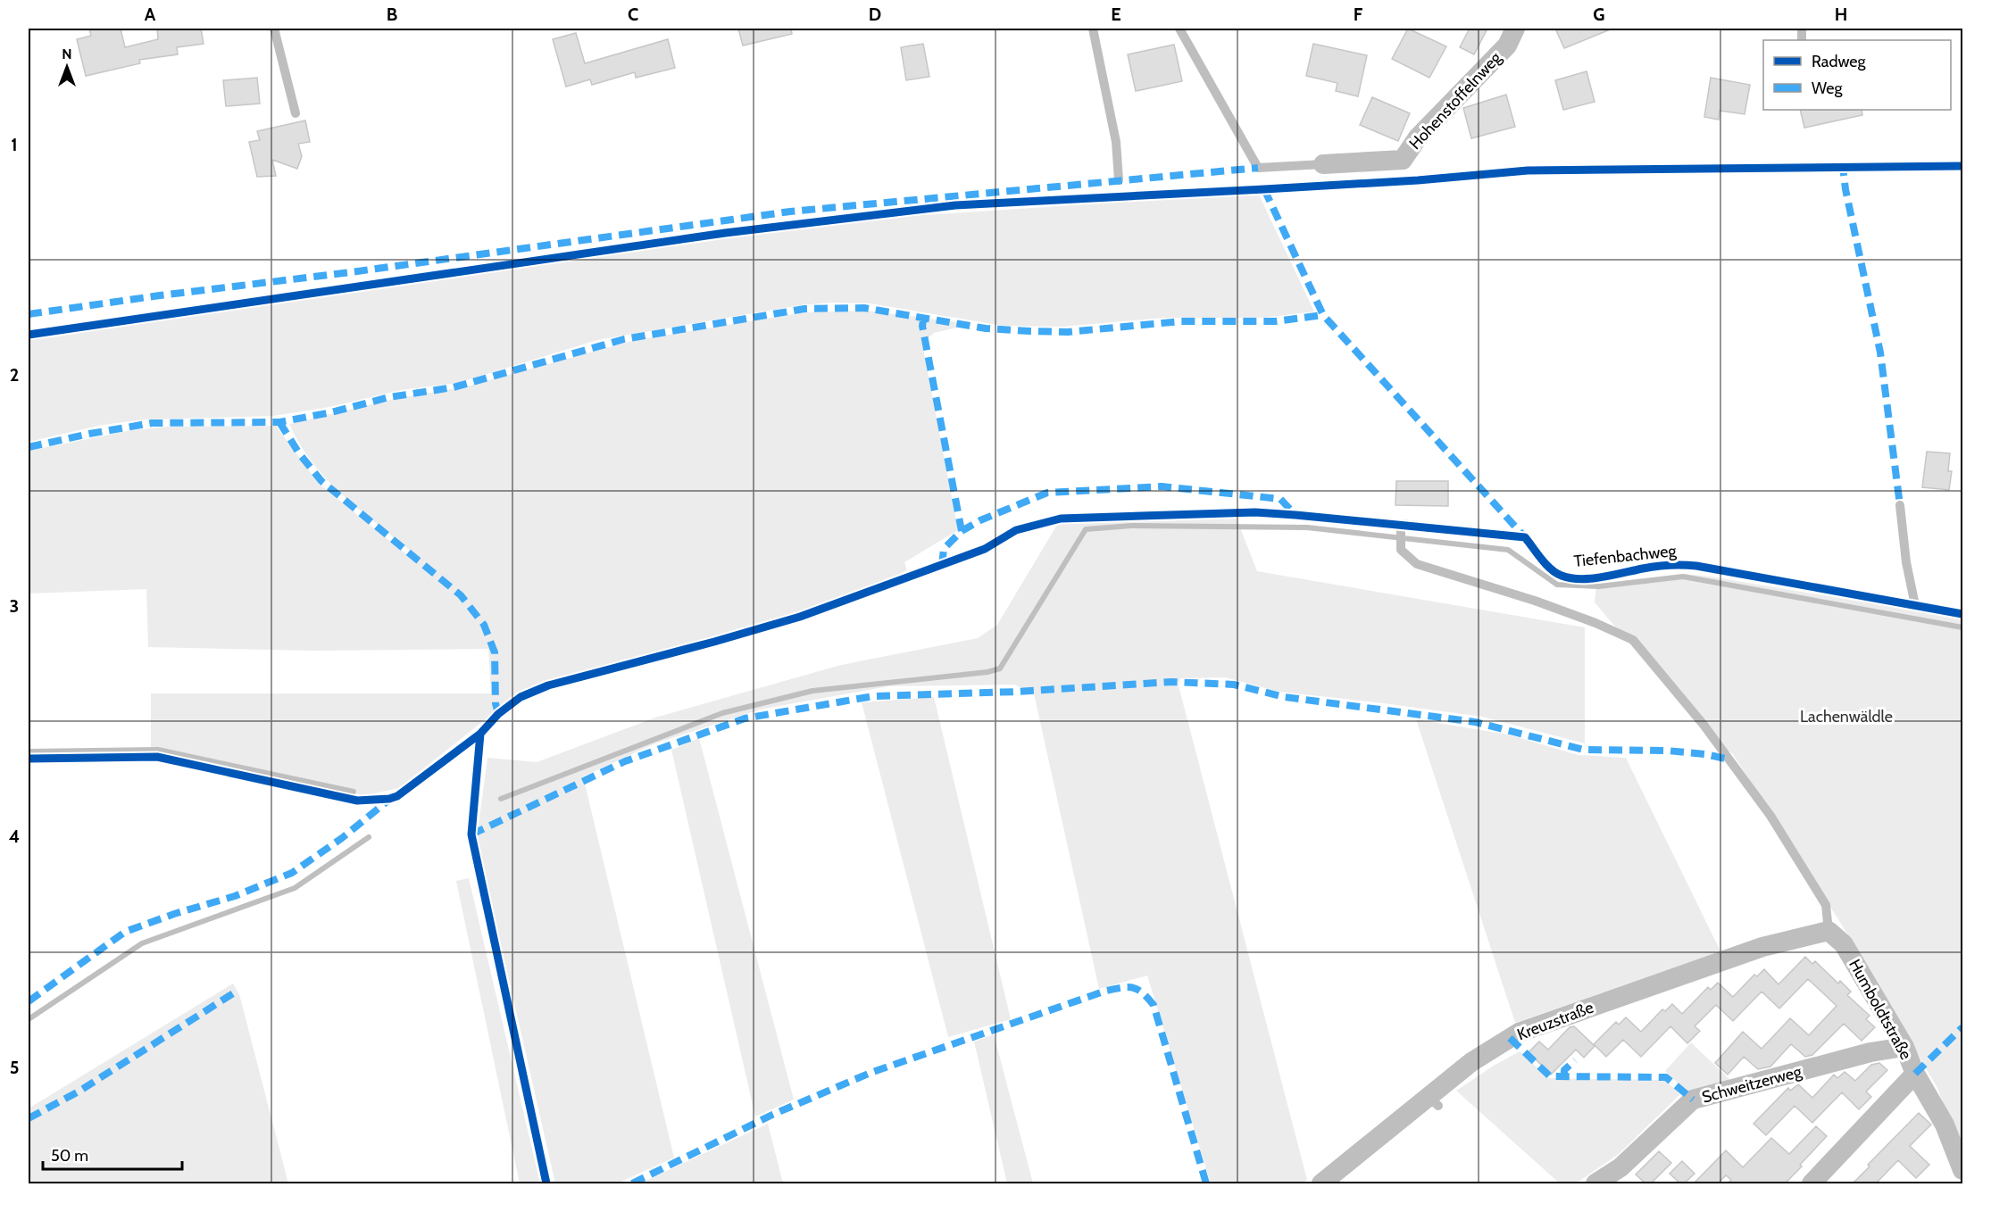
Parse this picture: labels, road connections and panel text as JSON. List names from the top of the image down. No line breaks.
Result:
{"streets":{"street":["Hohenstoffelnweg","Humboldtstraße","Kreuzstraße","Schweitzerweg"],"lane":["Tiefenbachweg"]},"crossings":[["Tiefenbachweg","Humboldtstraße"],["Tiefenbachweg","Kreuzstraße"],["Humboldtstraße","Kreuzstraße"],["Humboldtstraße","Schweitzerweg"]],"parks":["Lachenwäldle"],"legend":["Radweg","Weg"],"scale_bar":"50 m","north":"top","grid":{"columns":["A","B","C","D","E","F","G","H"],"rows":["1","2","3","4","5"]}}
